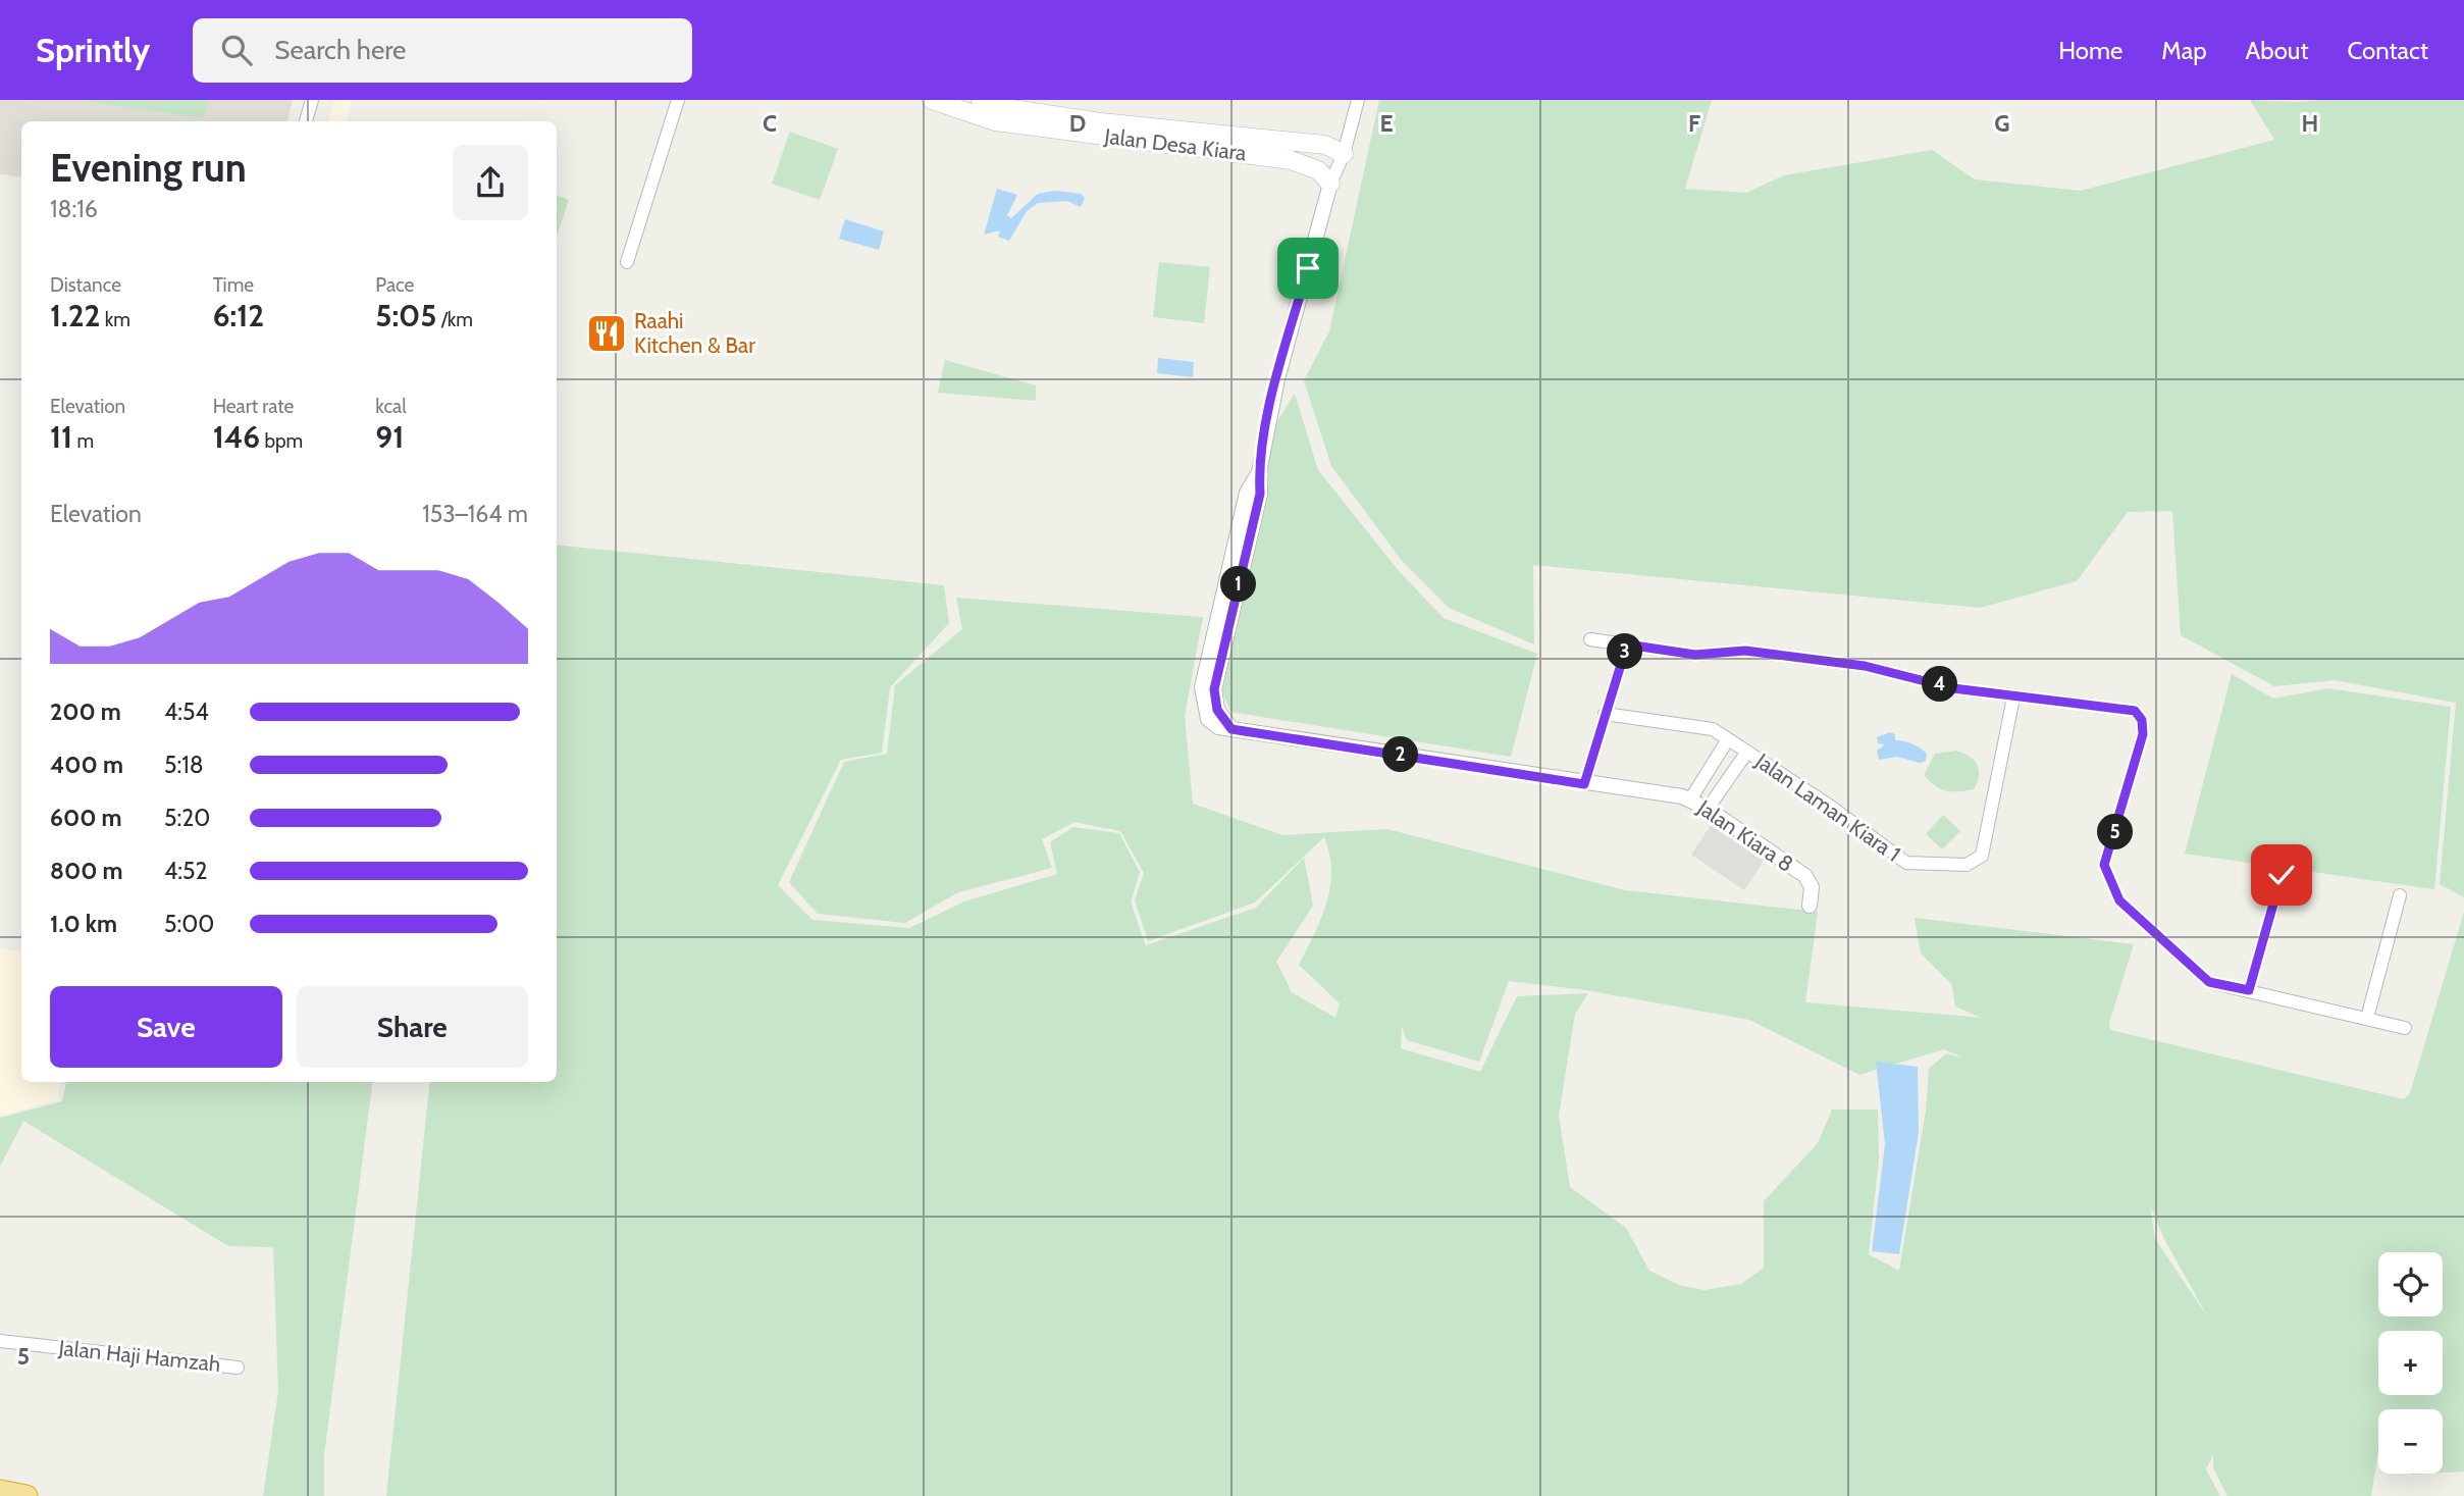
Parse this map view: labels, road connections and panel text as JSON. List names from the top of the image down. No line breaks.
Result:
{"streets":{"main road":["Jalan Desa Kiara"],"street":["Jalan Laman Kiara 1","Jalan Kiara 8","Jalan Haji Hamzah"]},"crossings":[["Jalan Desa Kiara","Jalan Kiara 8"]],"places":{"restaurant":["Raahi Kitchen & Bar"]},"page":{"header":"Sprintly","search":"Search here","nav":["Home","Map","About","Contact"],"heading":["Evening run","18:16"],"stats":[["Distance","1.22 km"],["Time","6:12"],["Pace","5:05 /km"],["Elevation","11 m"],["Heart rate","146 bpm"],["kcal","91"]],"chart":["Elevation","153–164 m"],"pins":["1","3","4","2","5"],"list":[{"name":"200 m","note":"4:54"},{"name":"400 m","note":"5:18"},{"name":"600 m","note":"5:20"},{"name":"800 m","note":"4:52"},{"name":"1.0 km","note":"5:00"}],"buttons":["Save","Share"],"map_buttons":["+","−"]},"grid":{"columns":["C","D","E","F","G","H"],"rows":["5"]}}
